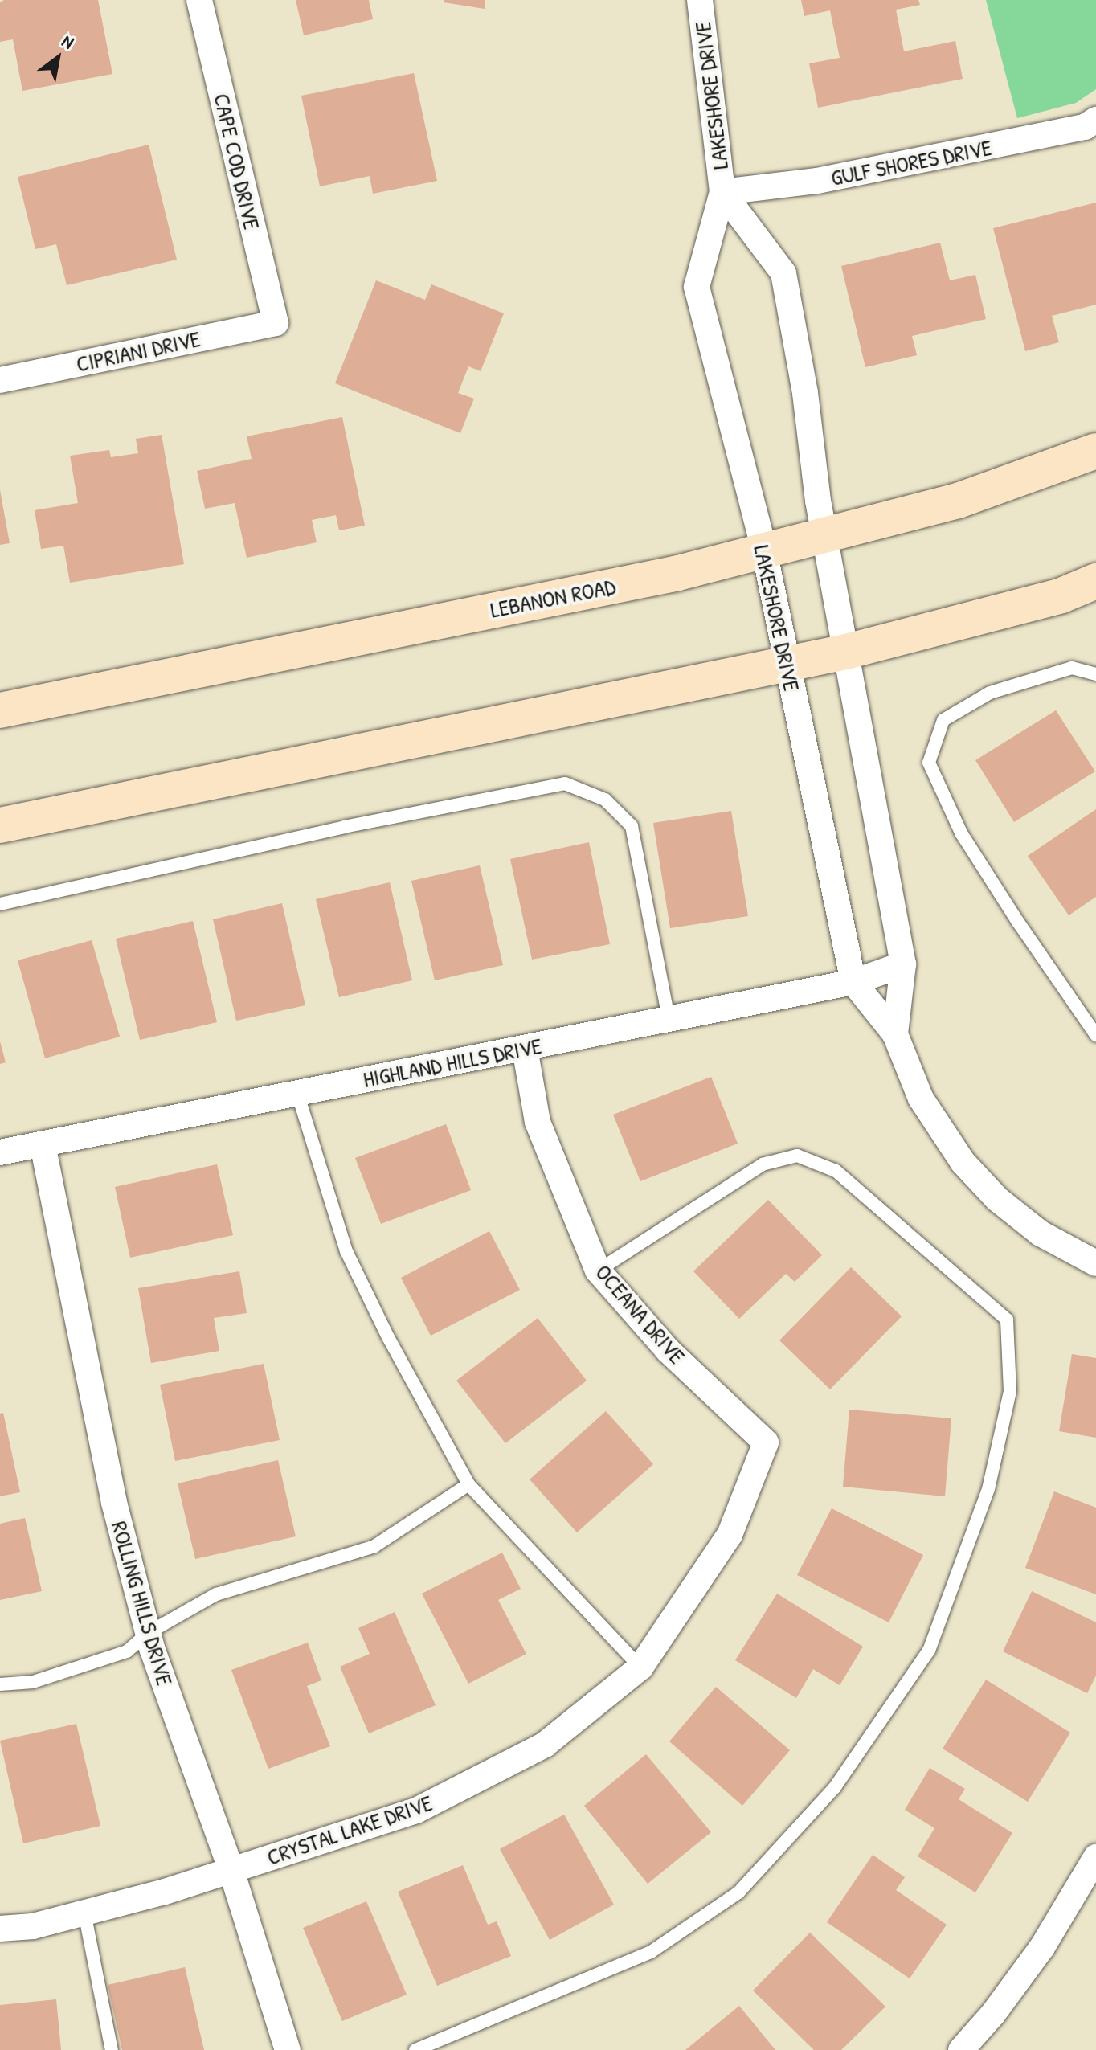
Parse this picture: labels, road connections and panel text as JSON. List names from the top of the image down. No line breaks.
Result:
{"streets":{"main road":["LEBANON ROAD"],"street":["LAKESHORE DRIVE","CAPE COD DRIVE","GULF SHORES DRIVE","CIPRIANI DRIVE","HIGHLAND HILLS DRIVE","OCEANA DRIVE","ROLLING HILLS DRIVE","CRYSTAL LAKE DRIVE"]},"crossings":[["LAKESHORE DRIVE","GULF SHORES DRIVE"],["LAKESHORE DRIVE","LEBANON ROAD"],["LAKESHORE DRIVE","HIGHLAND HILLS DRIVE"],["CAPE COD DRIVE","CIPRIANI DRIVE"],["HIGHLAND HILLS DRIVE","OCEANA DRIVE"],["HIGHLAND HILLS DRIVE","ROLLING HILLS DRIVE"],["OCEANA DRIVE","CRYSTAL LAKE DRIVE"],["ROLLING HILLS DRIVE","CRYSTAL LAKE DRIVE"]],"north":"top right"}
